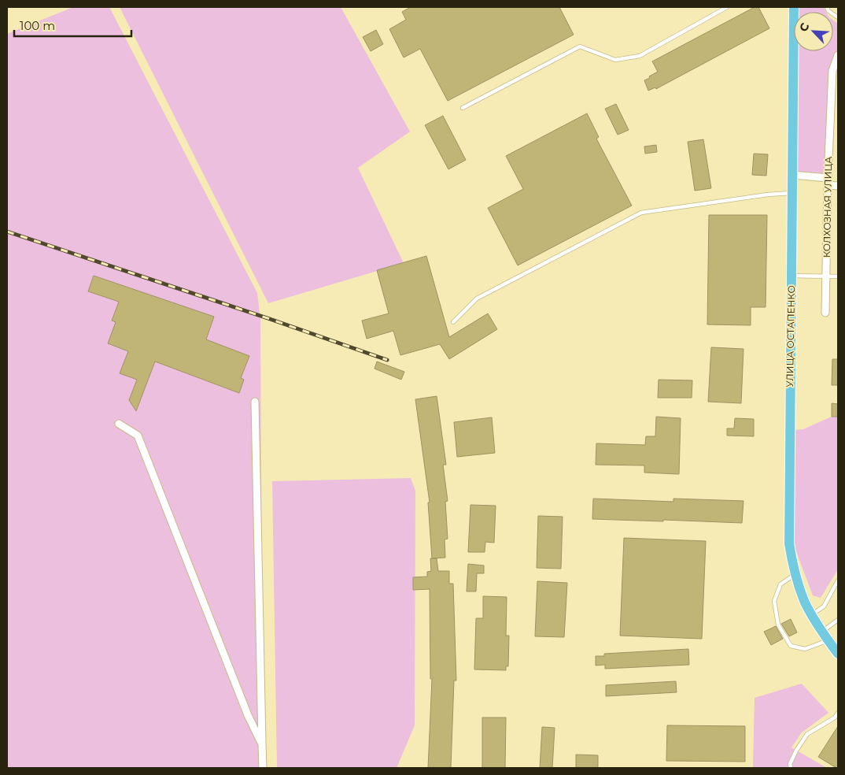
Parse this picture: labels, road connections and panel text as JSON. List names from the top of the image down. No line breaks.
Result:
{"streets":{"main road":["УЛИЦА ОСТАПЕНКО"],"street":["КОЛХОЗНАЯ УЛИЦА"]},"scale_bar":"100 m","north":"top left"}
